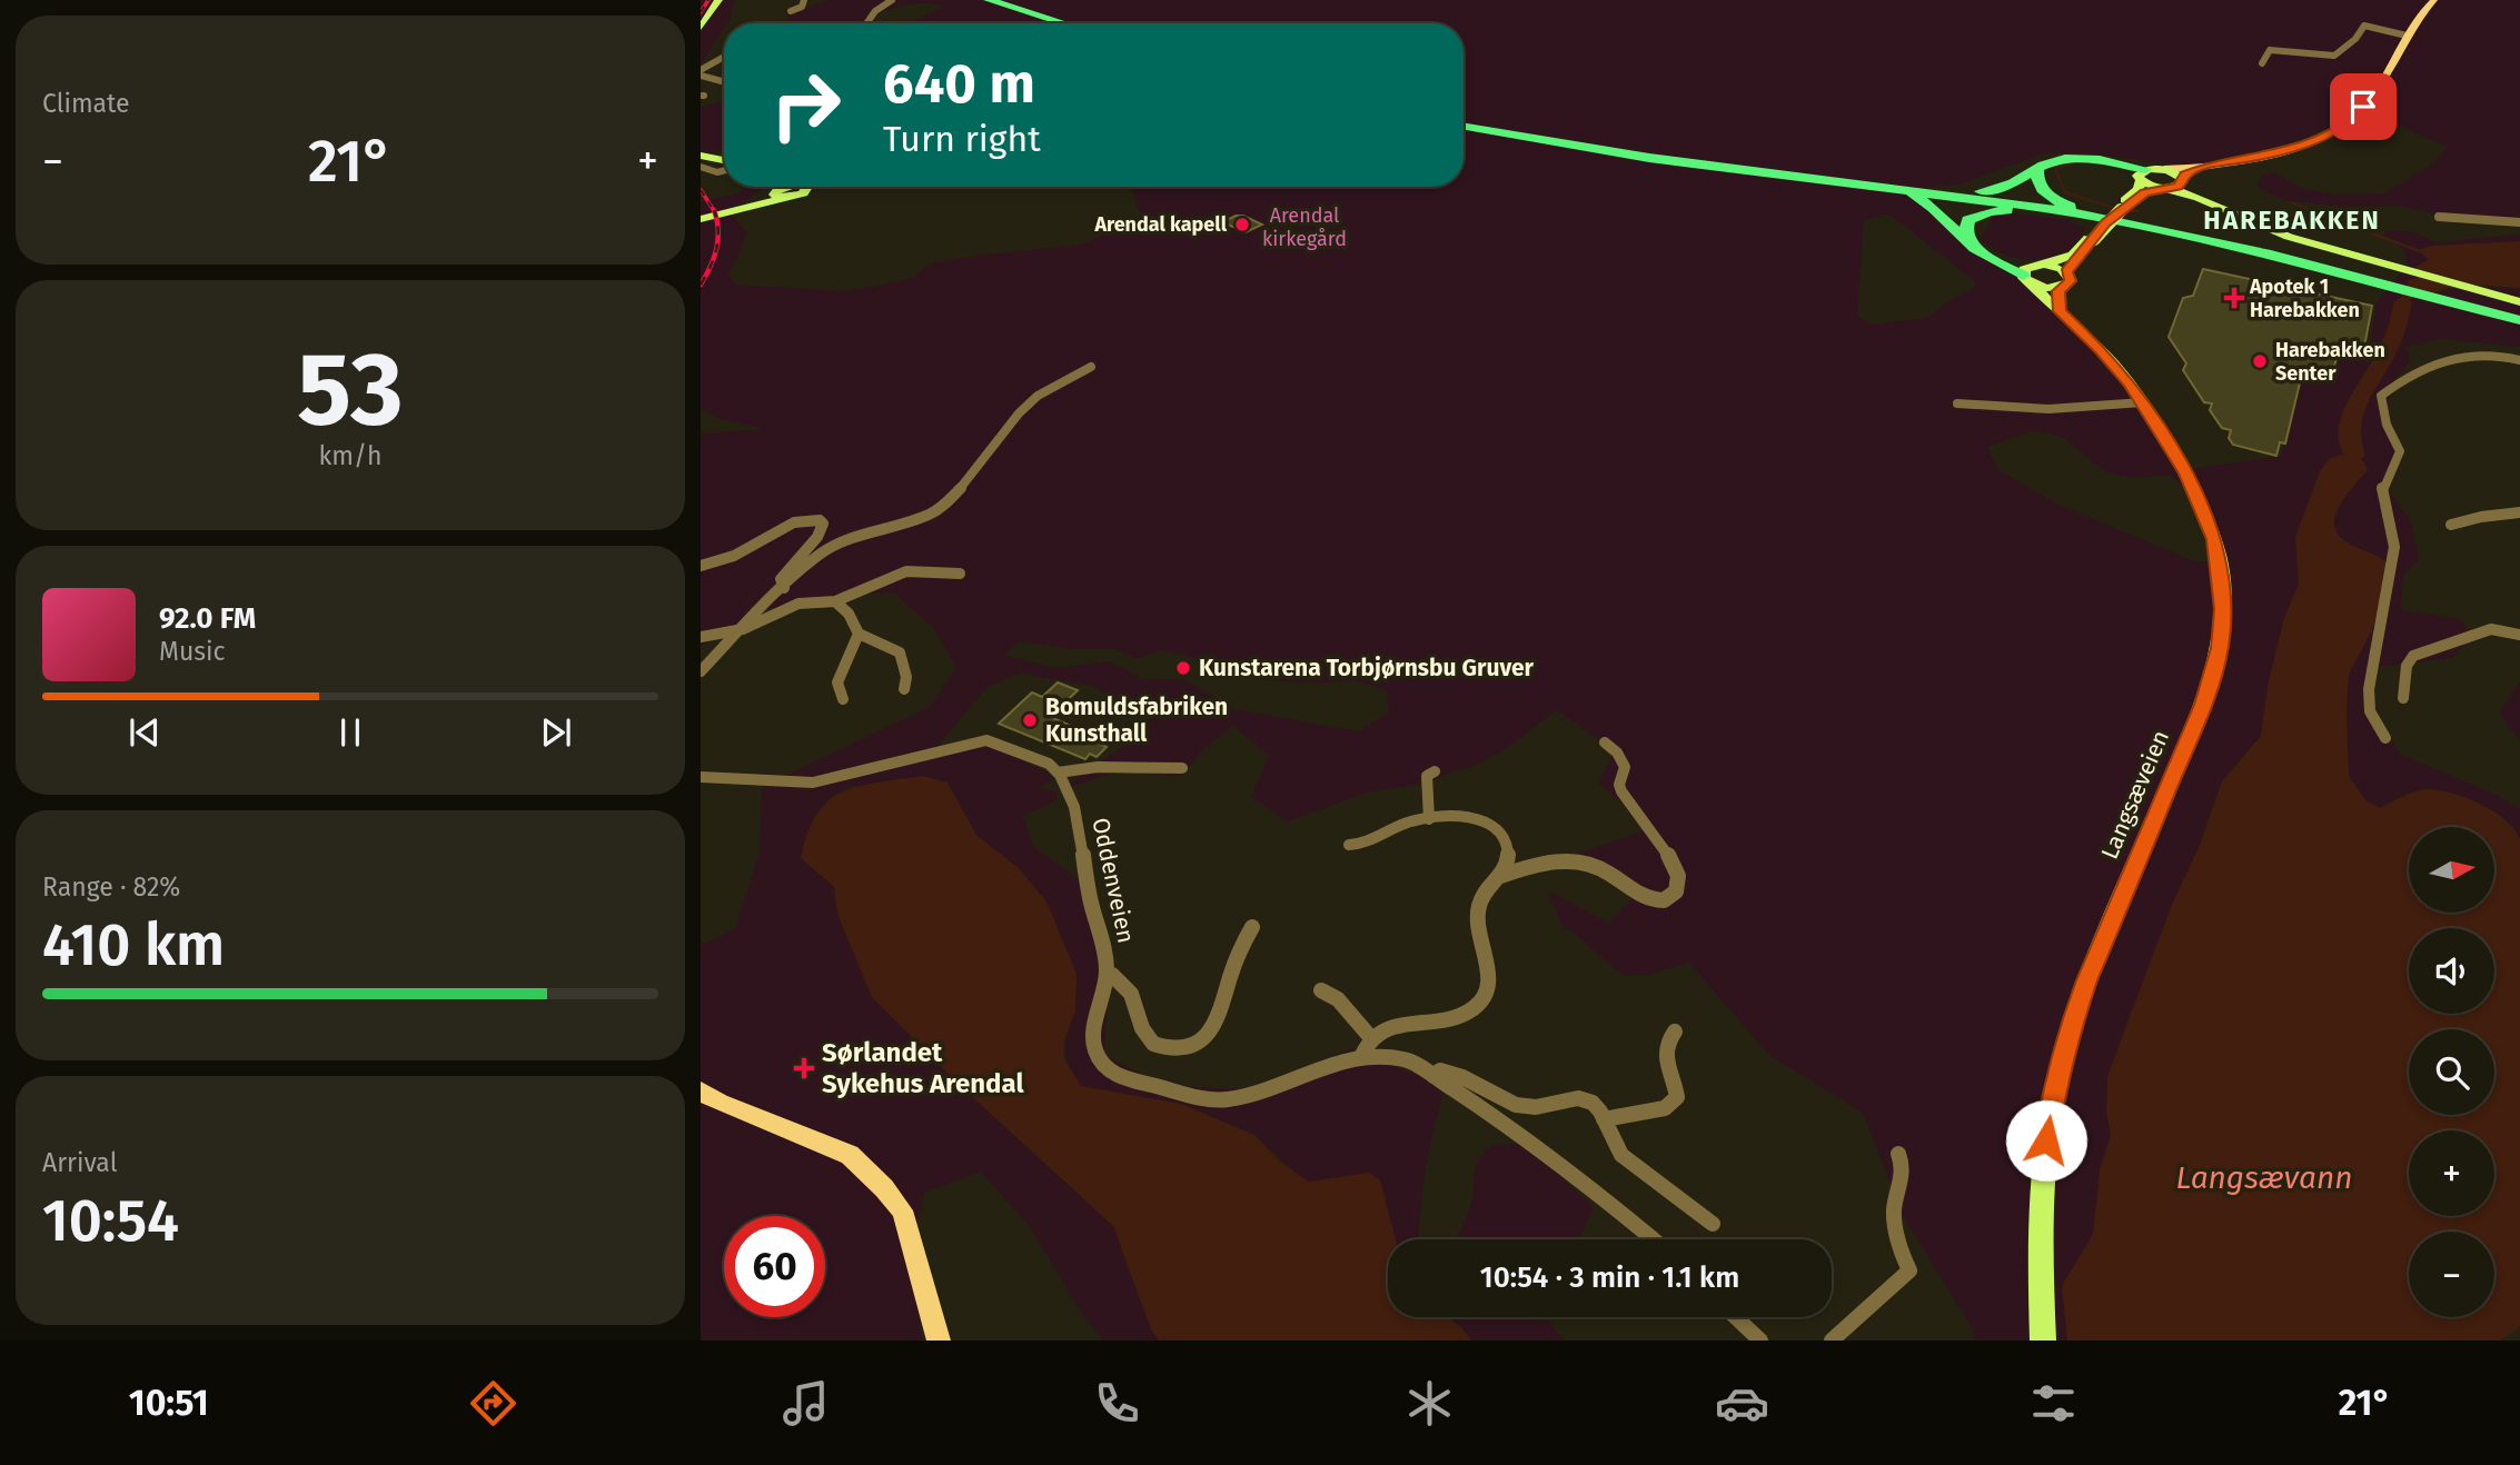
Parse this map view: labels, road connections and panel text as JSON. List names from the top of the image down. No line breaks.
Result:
{"streets":{"main road":["Langsæveien"],"street":["Oddenveien"]},"districts":["HAREBAKKEN"],"water":["Langsævann"],"parks":["Arendal kirkegård"],"places":{"other":["Arendal kapell","Harebakken Senter","Kunstarena Torbjørnsbu Gruver","Bomuldsfabriken Kunsthall"],"health":["Apotek 1 Harebakken","Sørlandet Sykehus Arendal"]},"north":"right","page":{"tile":["Climate",["53","km/h"],["Range · 82%","410 km"],["Arrival","10:54"]],"turn":["640 m","Turn right"],"heat":["−","21°","+"],"song":["92.0 FM","Music"],"map_buttons":["+","−"],"limit":"60","trip":"10:54 · 3 min · 1.1 km","tabs":["10:51","21°"]}}
